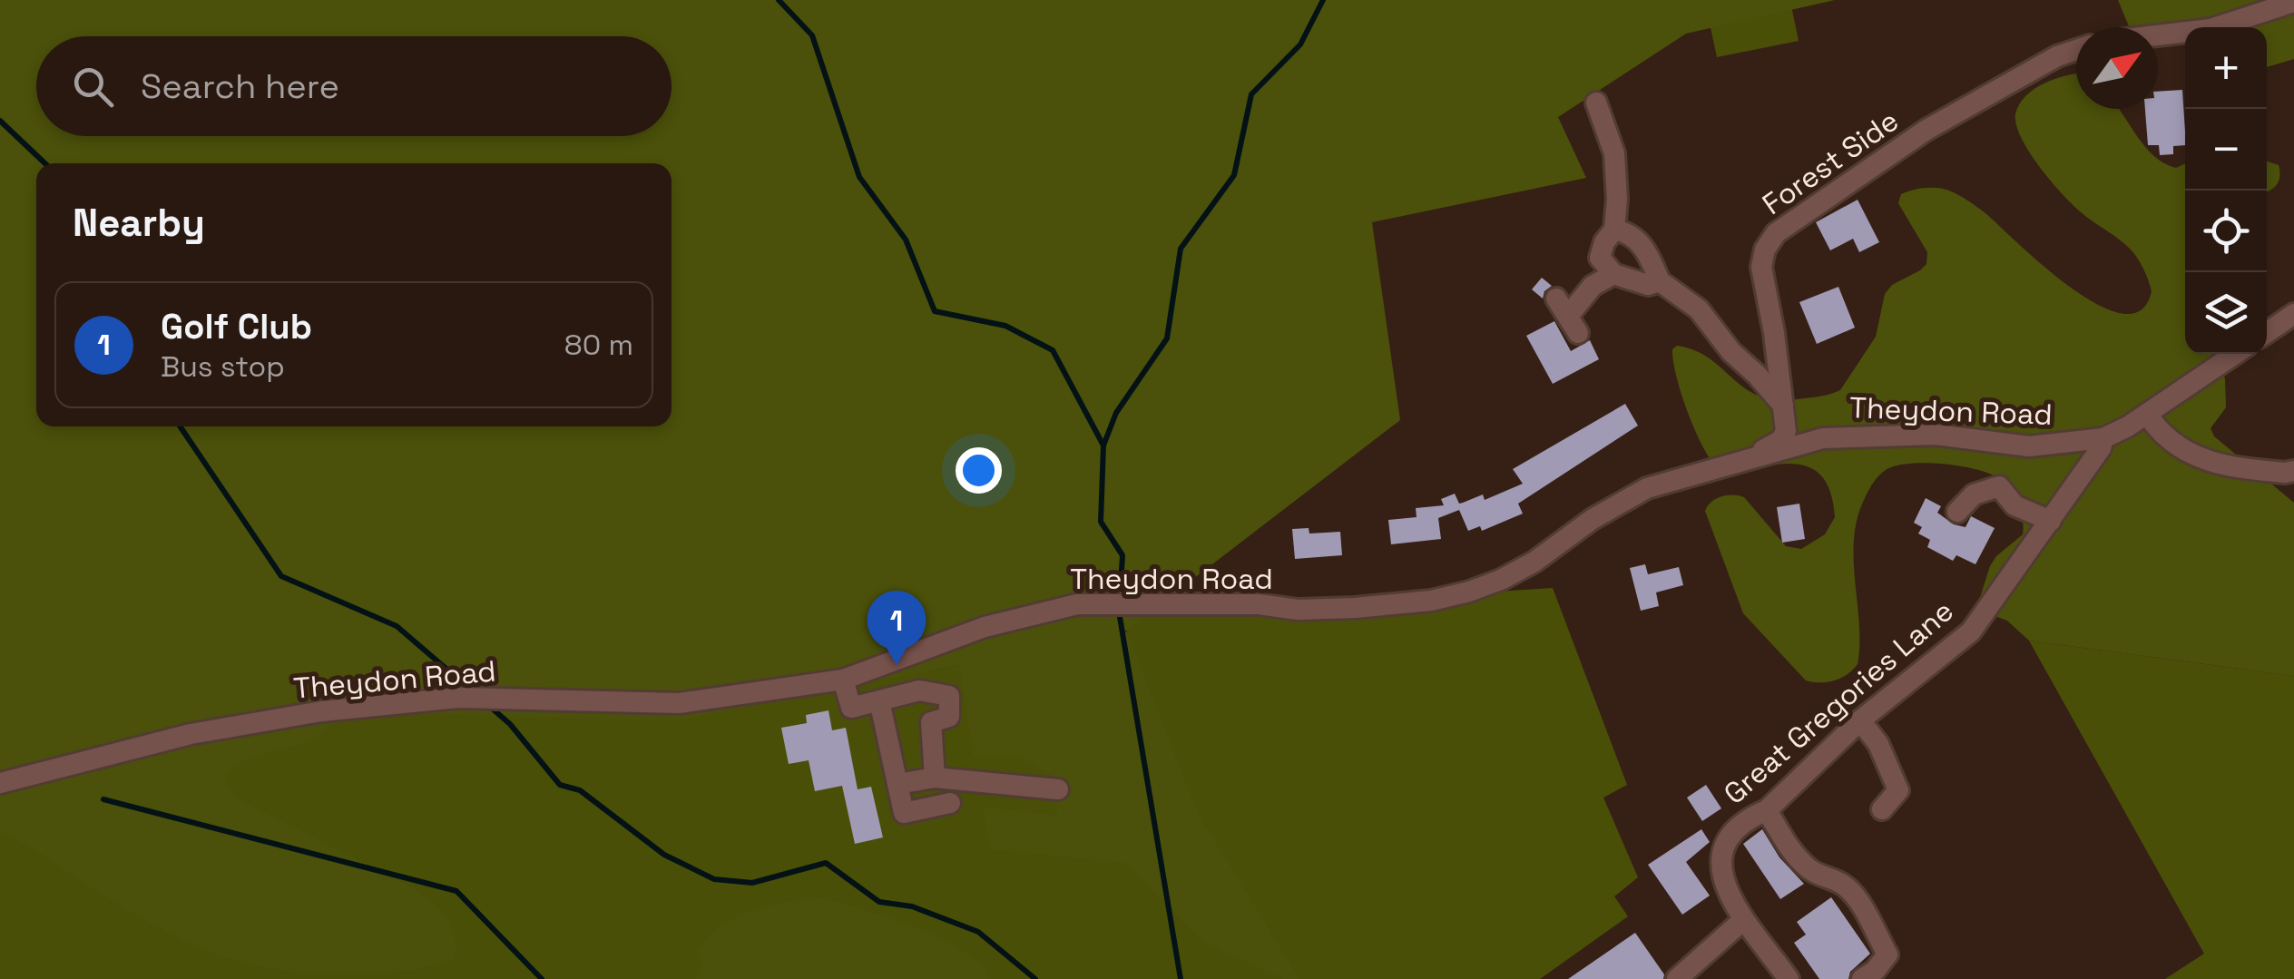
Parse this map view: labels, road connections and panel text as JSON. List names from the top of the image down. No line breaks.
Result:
{"streets":{"street":["Forest Side","Theydon Road","Great Gregories Lane"]},"crossings":[["Forest Side","Theydon Road"],["Theydon Road","Great Gregories Lane"]],"north":"top right","page":{"map_buttons":["+","−"],"search":"Search here","heading":"Nearby","list":[{"mark":"1","name":"Golf Club","note":"Bus stop","value":"80 m"}],"pins":"1"}}
